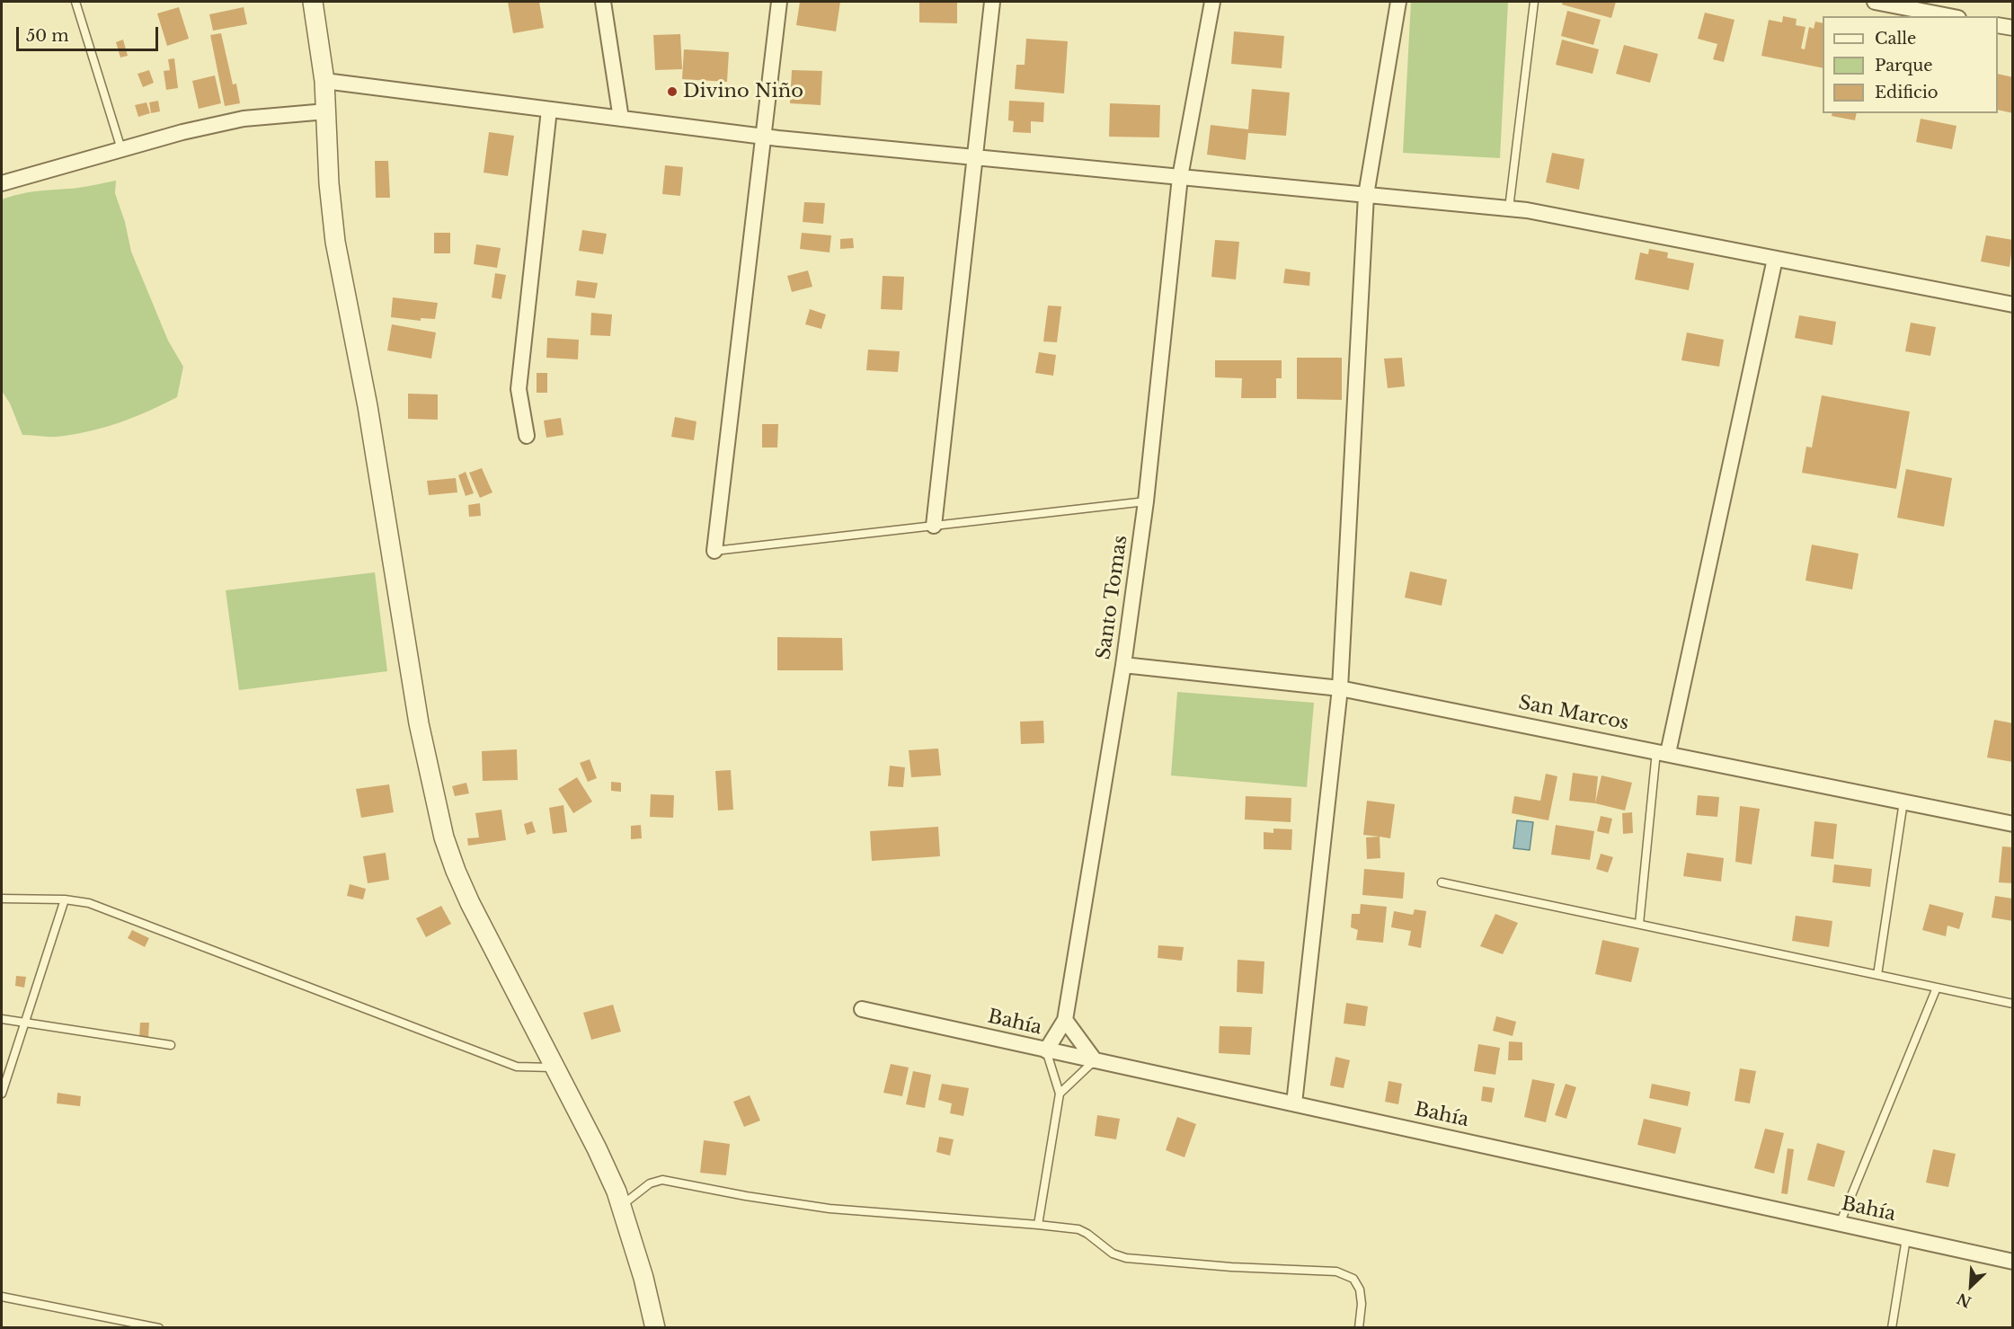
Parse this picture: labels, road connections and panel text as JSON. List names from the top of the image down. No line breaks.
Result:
{"streets":{"street":["Santo Tomas","San Marcos","Bahía"]},"crossings":[["Santo Tomas","San Marcos"],["Santo Tomas","Bahía"]],"places":["Divino Niño"],"legend":["Calle","Parque","Edificio"],"scale_bar":"50 m","north":"bottom left"}
